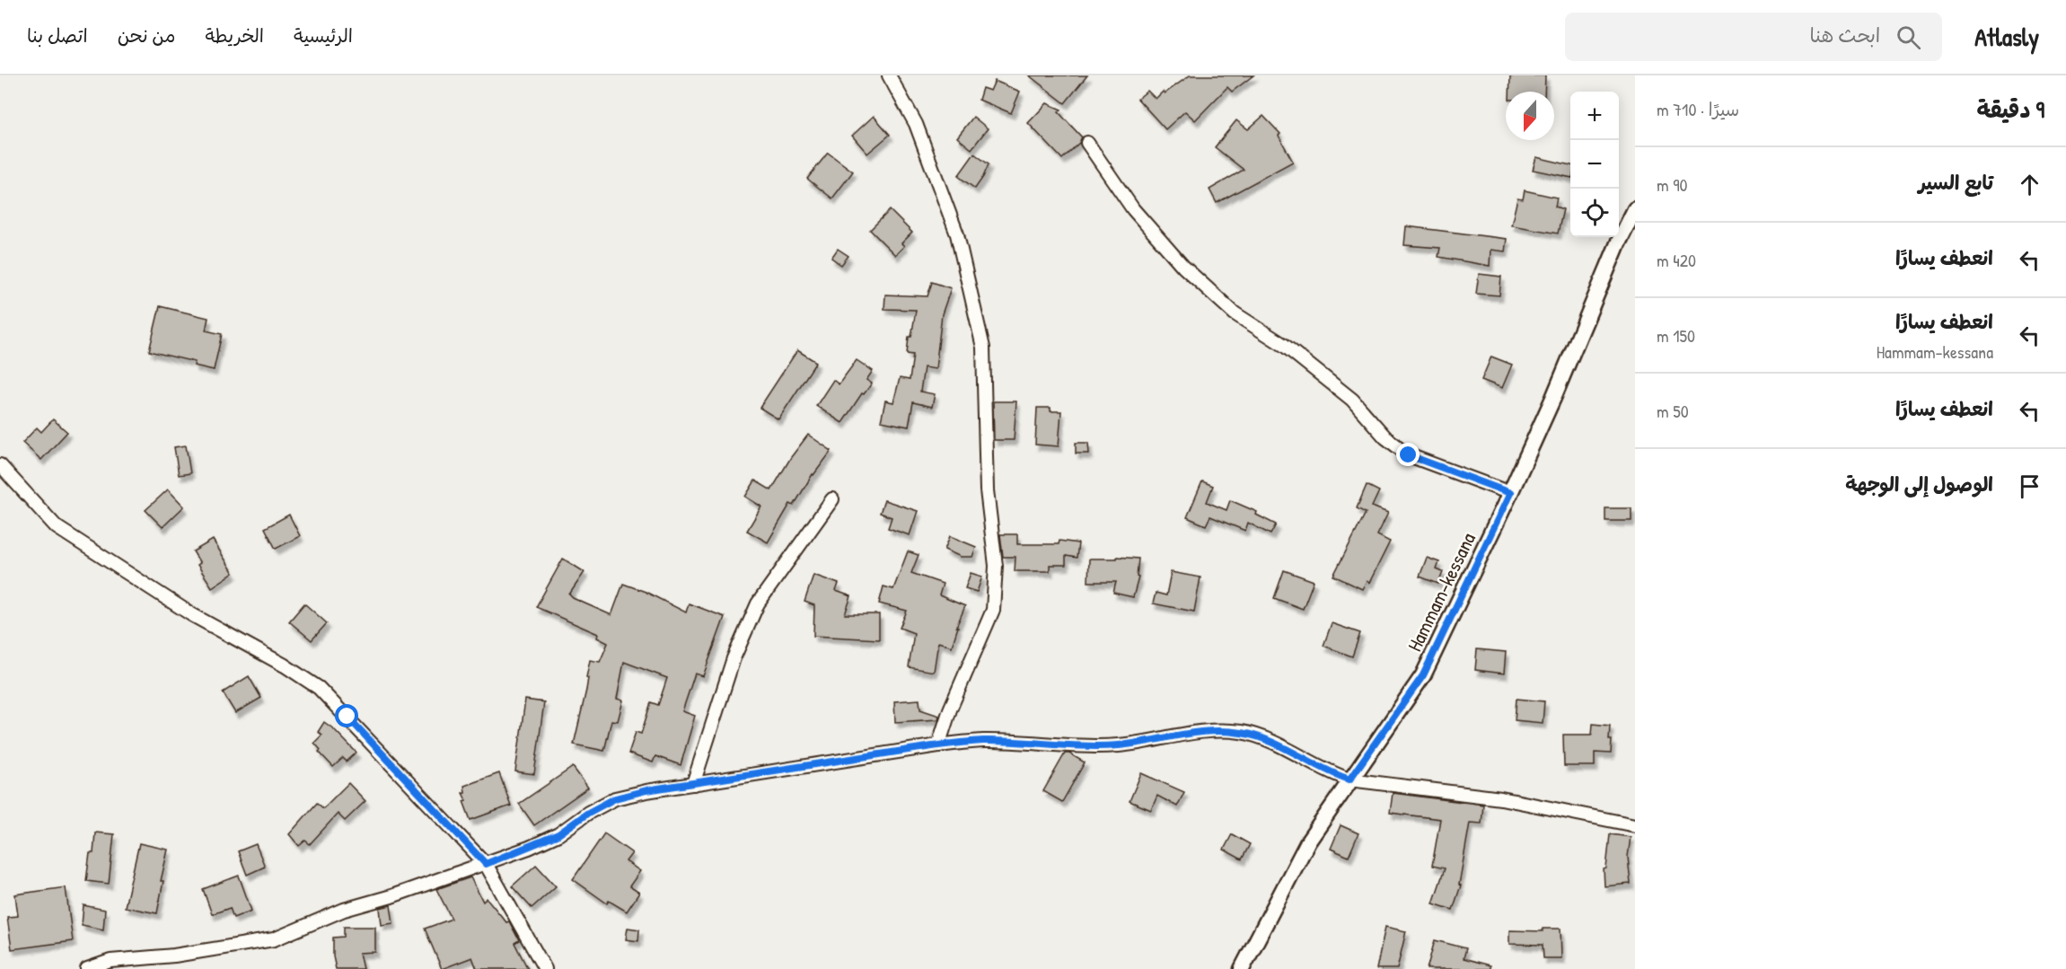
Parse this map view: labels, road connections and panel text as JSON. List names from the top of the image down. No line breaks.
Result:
{"streets":{"street":["Hammam-kessana"]},"north":"bottom","page":{"header":"Atlasly","search":"ابحث هنا","nav":["الرئيسية","الخريطة","من نحن","اتصل بنا"],"heading":["9 دقيقة","سيرًا · 710 m"],"map_buttons":["+","−"],"list":[["تابع السير","90 m"],["انعطف يسارًا","420 m"],["انعطف يسارًا","Hammam-kessana","150 m"],["انعطف يسارًا","50 m"],"الوصول إلى الوجهة"]}}
